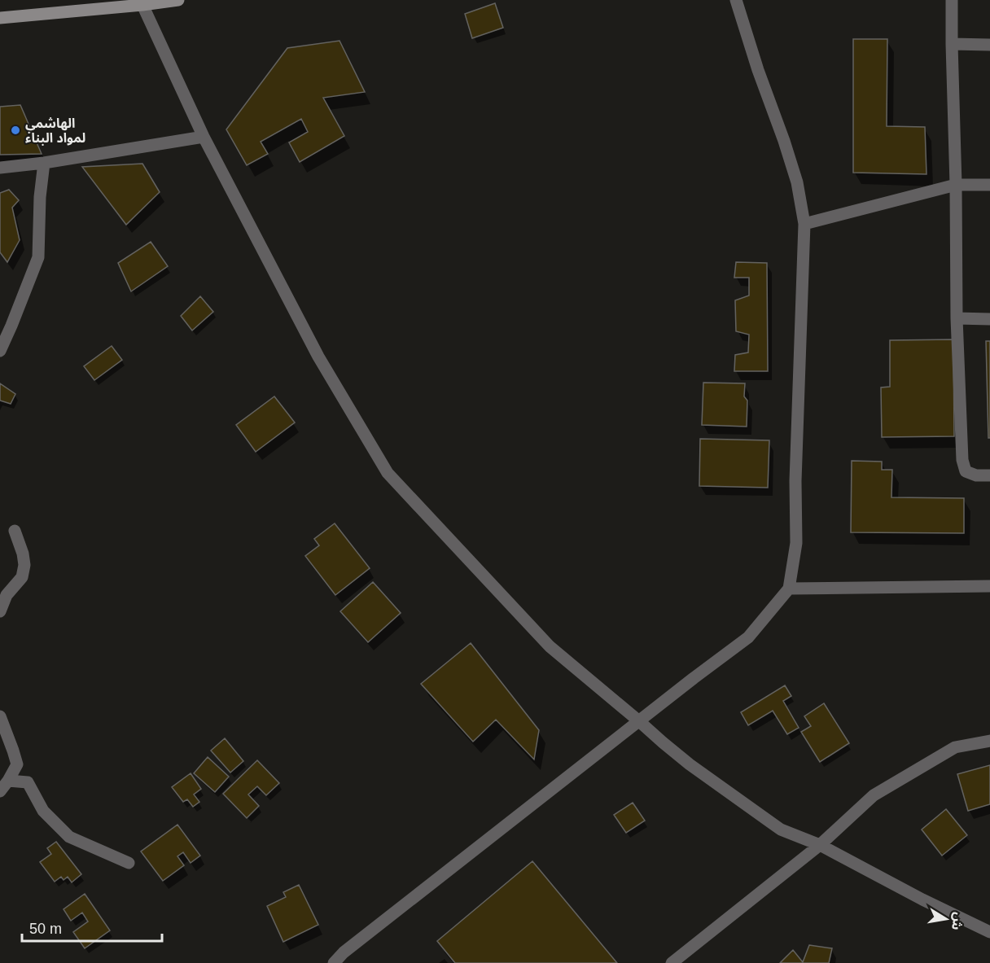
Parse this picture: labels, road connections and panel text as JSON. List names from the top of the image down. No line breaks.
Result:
{"places":["الهاشمي لمواد البناء"],"scale_bar":"50 m","north":"right"}
